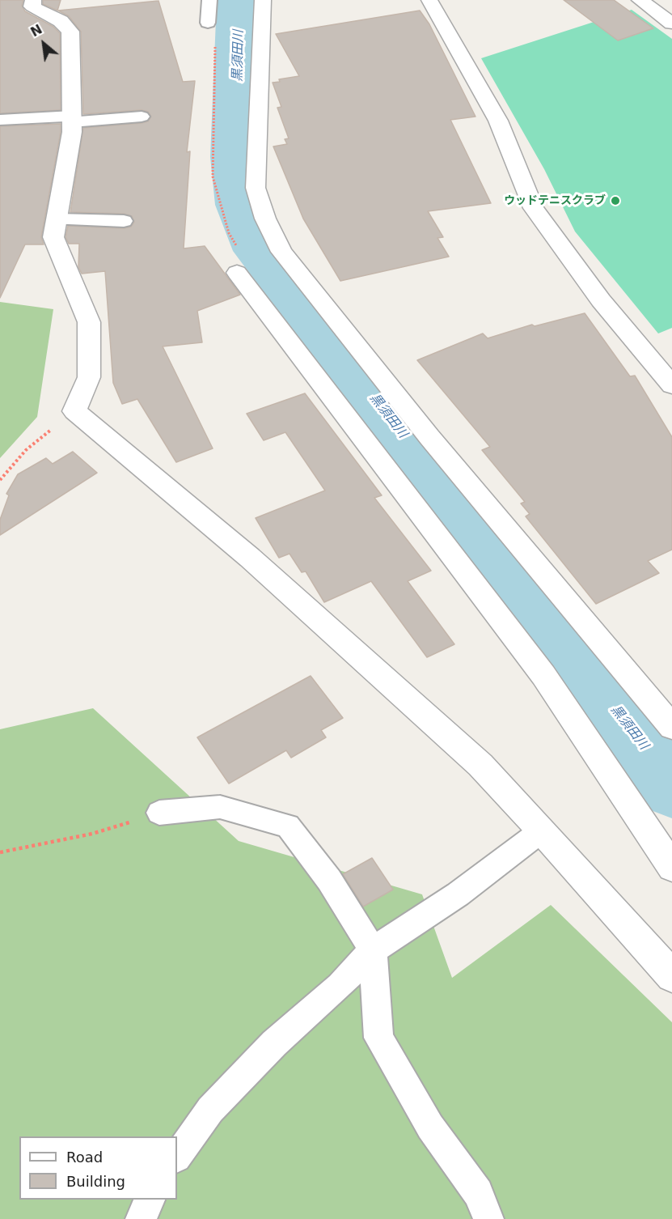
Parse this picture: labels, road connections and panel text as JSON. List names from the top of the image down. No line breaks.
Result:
{"water":["黒須田川"],"places":["ウッドテニスクラブ"],"legend":["Road","Building"],"north":"top left"}
